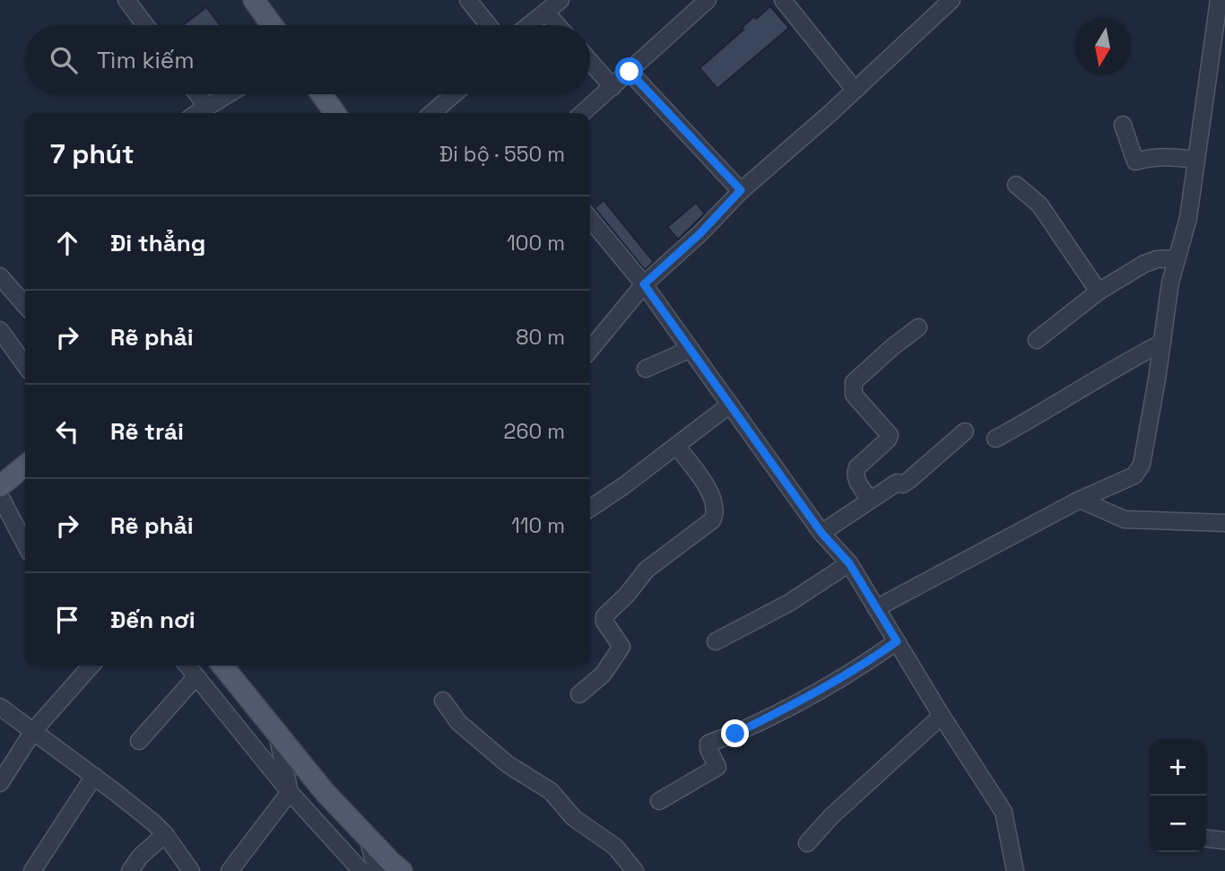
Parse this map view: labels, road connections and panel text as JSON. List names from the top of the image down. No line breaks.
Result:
{"north":"bottom","page":{"search":"Tìm kiếm","heading":["7 phút","Đi bộ · 550 m"],"list":[["Đi thẳng","100 m"],["Rẽ phải","80 m"],["Rẽ trái","260 m"],["Rẽ phải","110 m"],"Đến nơi"],"map_buttons":["+","−"]}}
